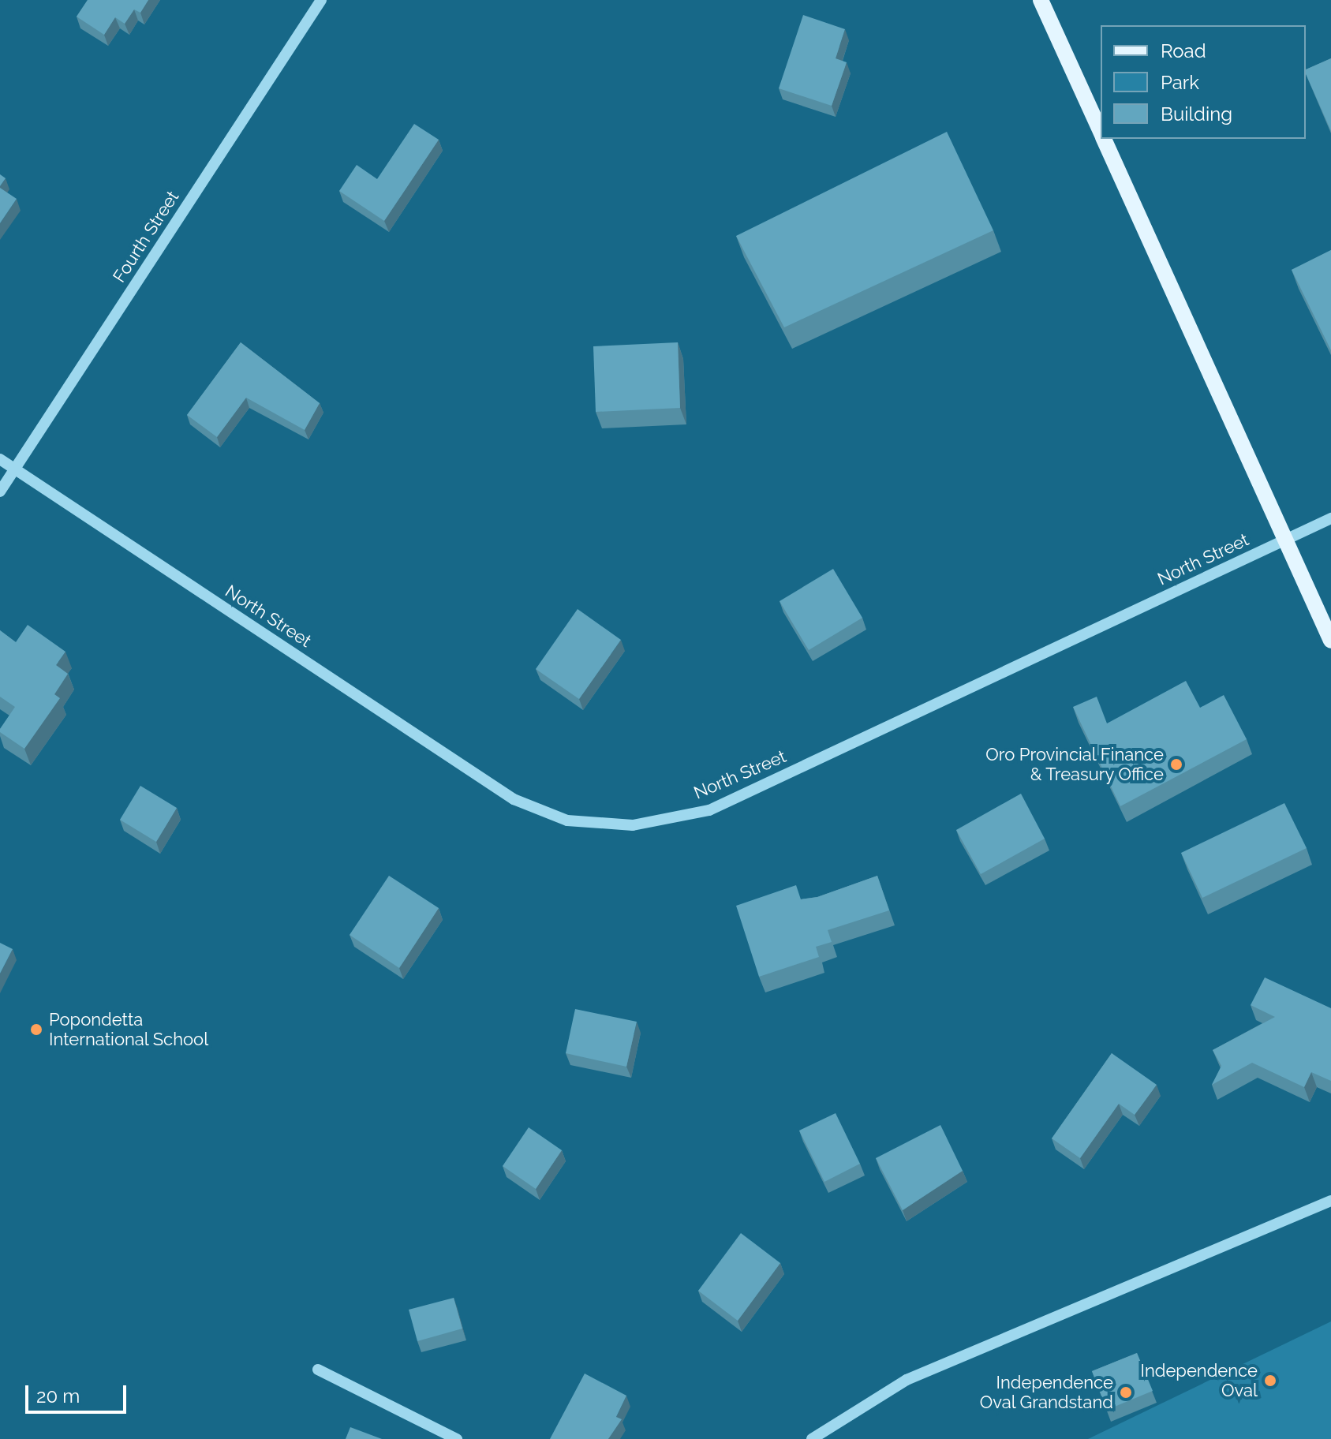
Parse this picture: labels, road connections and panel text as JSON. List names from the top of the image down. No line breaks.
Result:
{"streets":{"street":["Fourth Street","North Street"]},"crossings":[["Fourth Street","North Street"]],"places":["Oro Provincial Finance & Treasury Office","Popondetta International School","Independence Oval","Independence Oval Grandstand"],"legend":["Road","Park","Building"],"scale_bar":"20 m"}
